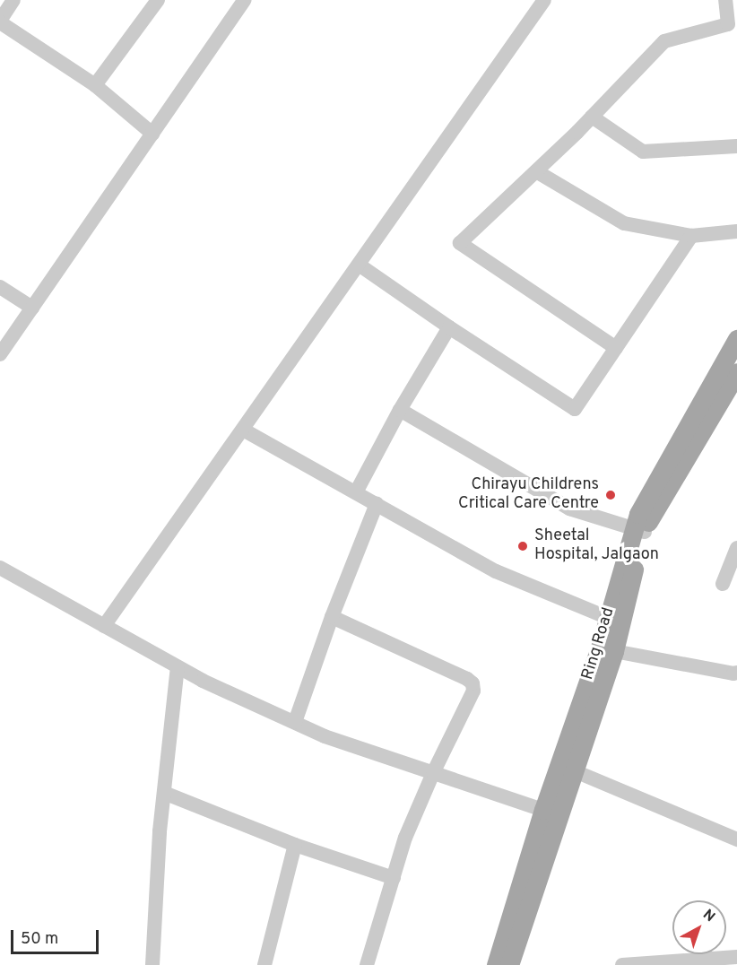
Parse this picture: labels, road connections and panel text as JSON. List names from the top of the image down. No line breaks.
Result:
{"streets":{"main road":["Ring Road"]},"places":["Chirayu Childrens Critical Care Centre","Sheetal Hospital, Jalgaon"],"scale_bar":"50 m","north":"top right"}
